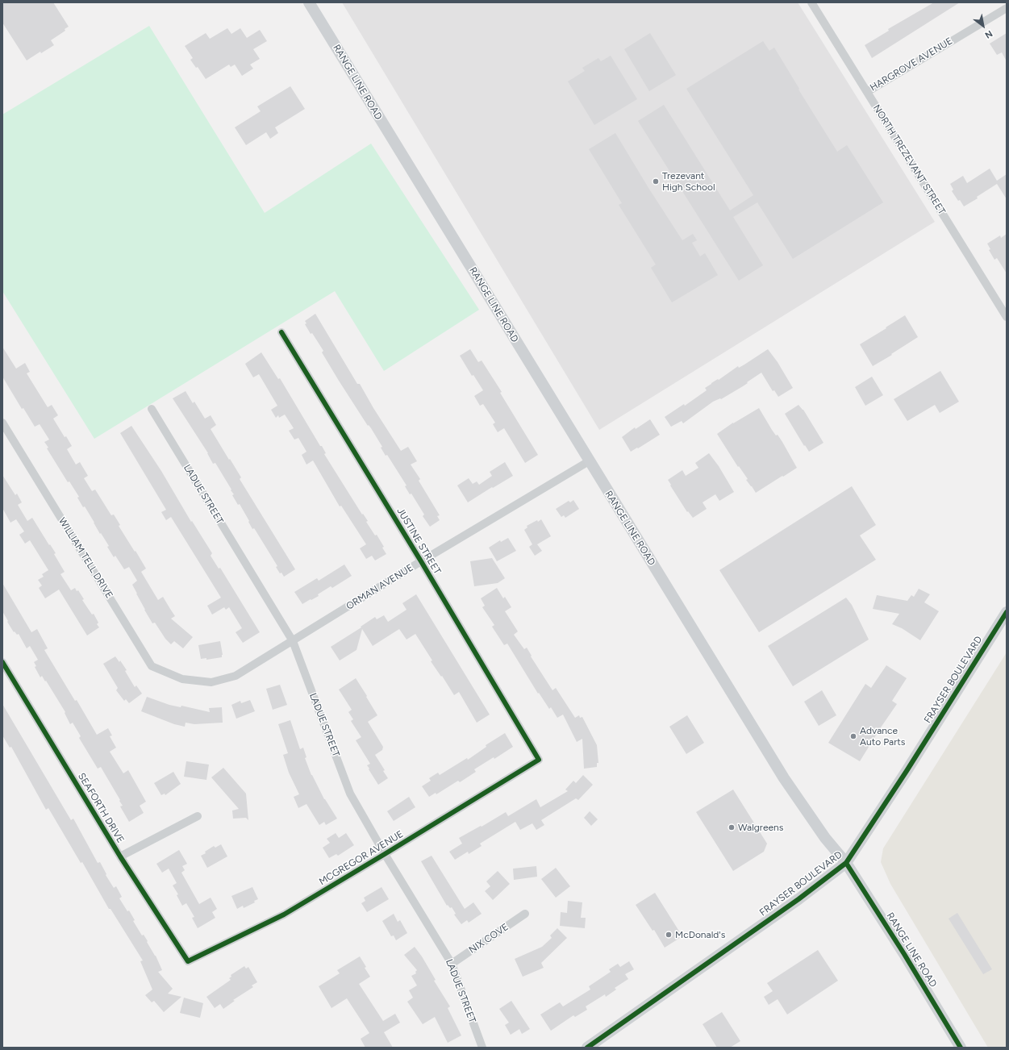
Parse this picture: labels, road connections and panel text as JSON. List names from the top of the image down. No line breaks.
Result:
{"streets":{"main road":["RANGE LINE ROAD","FRAYSER BOULEVARD"],"street":["HARGROVE AVENUE","NORTH TREZEVANT STREET","LADUE STREET","JUSTINE STREET","WILLIAM TELL DRIVE","ORMAN AVENUE","SEAFORTH DRIVE","MCGREGOR AVENUE","NIX COVE"]},"crossings":[["HARGROVE AVENUE","NORTH TREZEVANT STREET"],["RANGE LINE ROAD","ORMAN AVENUE"],["RANGE LINE ROAD","FRAYSER BOULEVARD"],["LADUE STREET","ORMAN AVENUE"],["LADUE STREET","MCGREGOR AVENUE"],["LADUE STREET","NIX COVE"],["JUSTINE STREET","ORMAN AVENUE"],["JUSTINE STREET","MCGREGOR AVENUE"],["WILLIAM TELL DRIVE","ORMAN AVENUE"],["SEAFORTH DRIVE","MCGREGOR AVENUE"]],"places":["Trezevant High School","Advance Auto Parts","Walgreens","McDonald's"],"north":"bottom right"}
